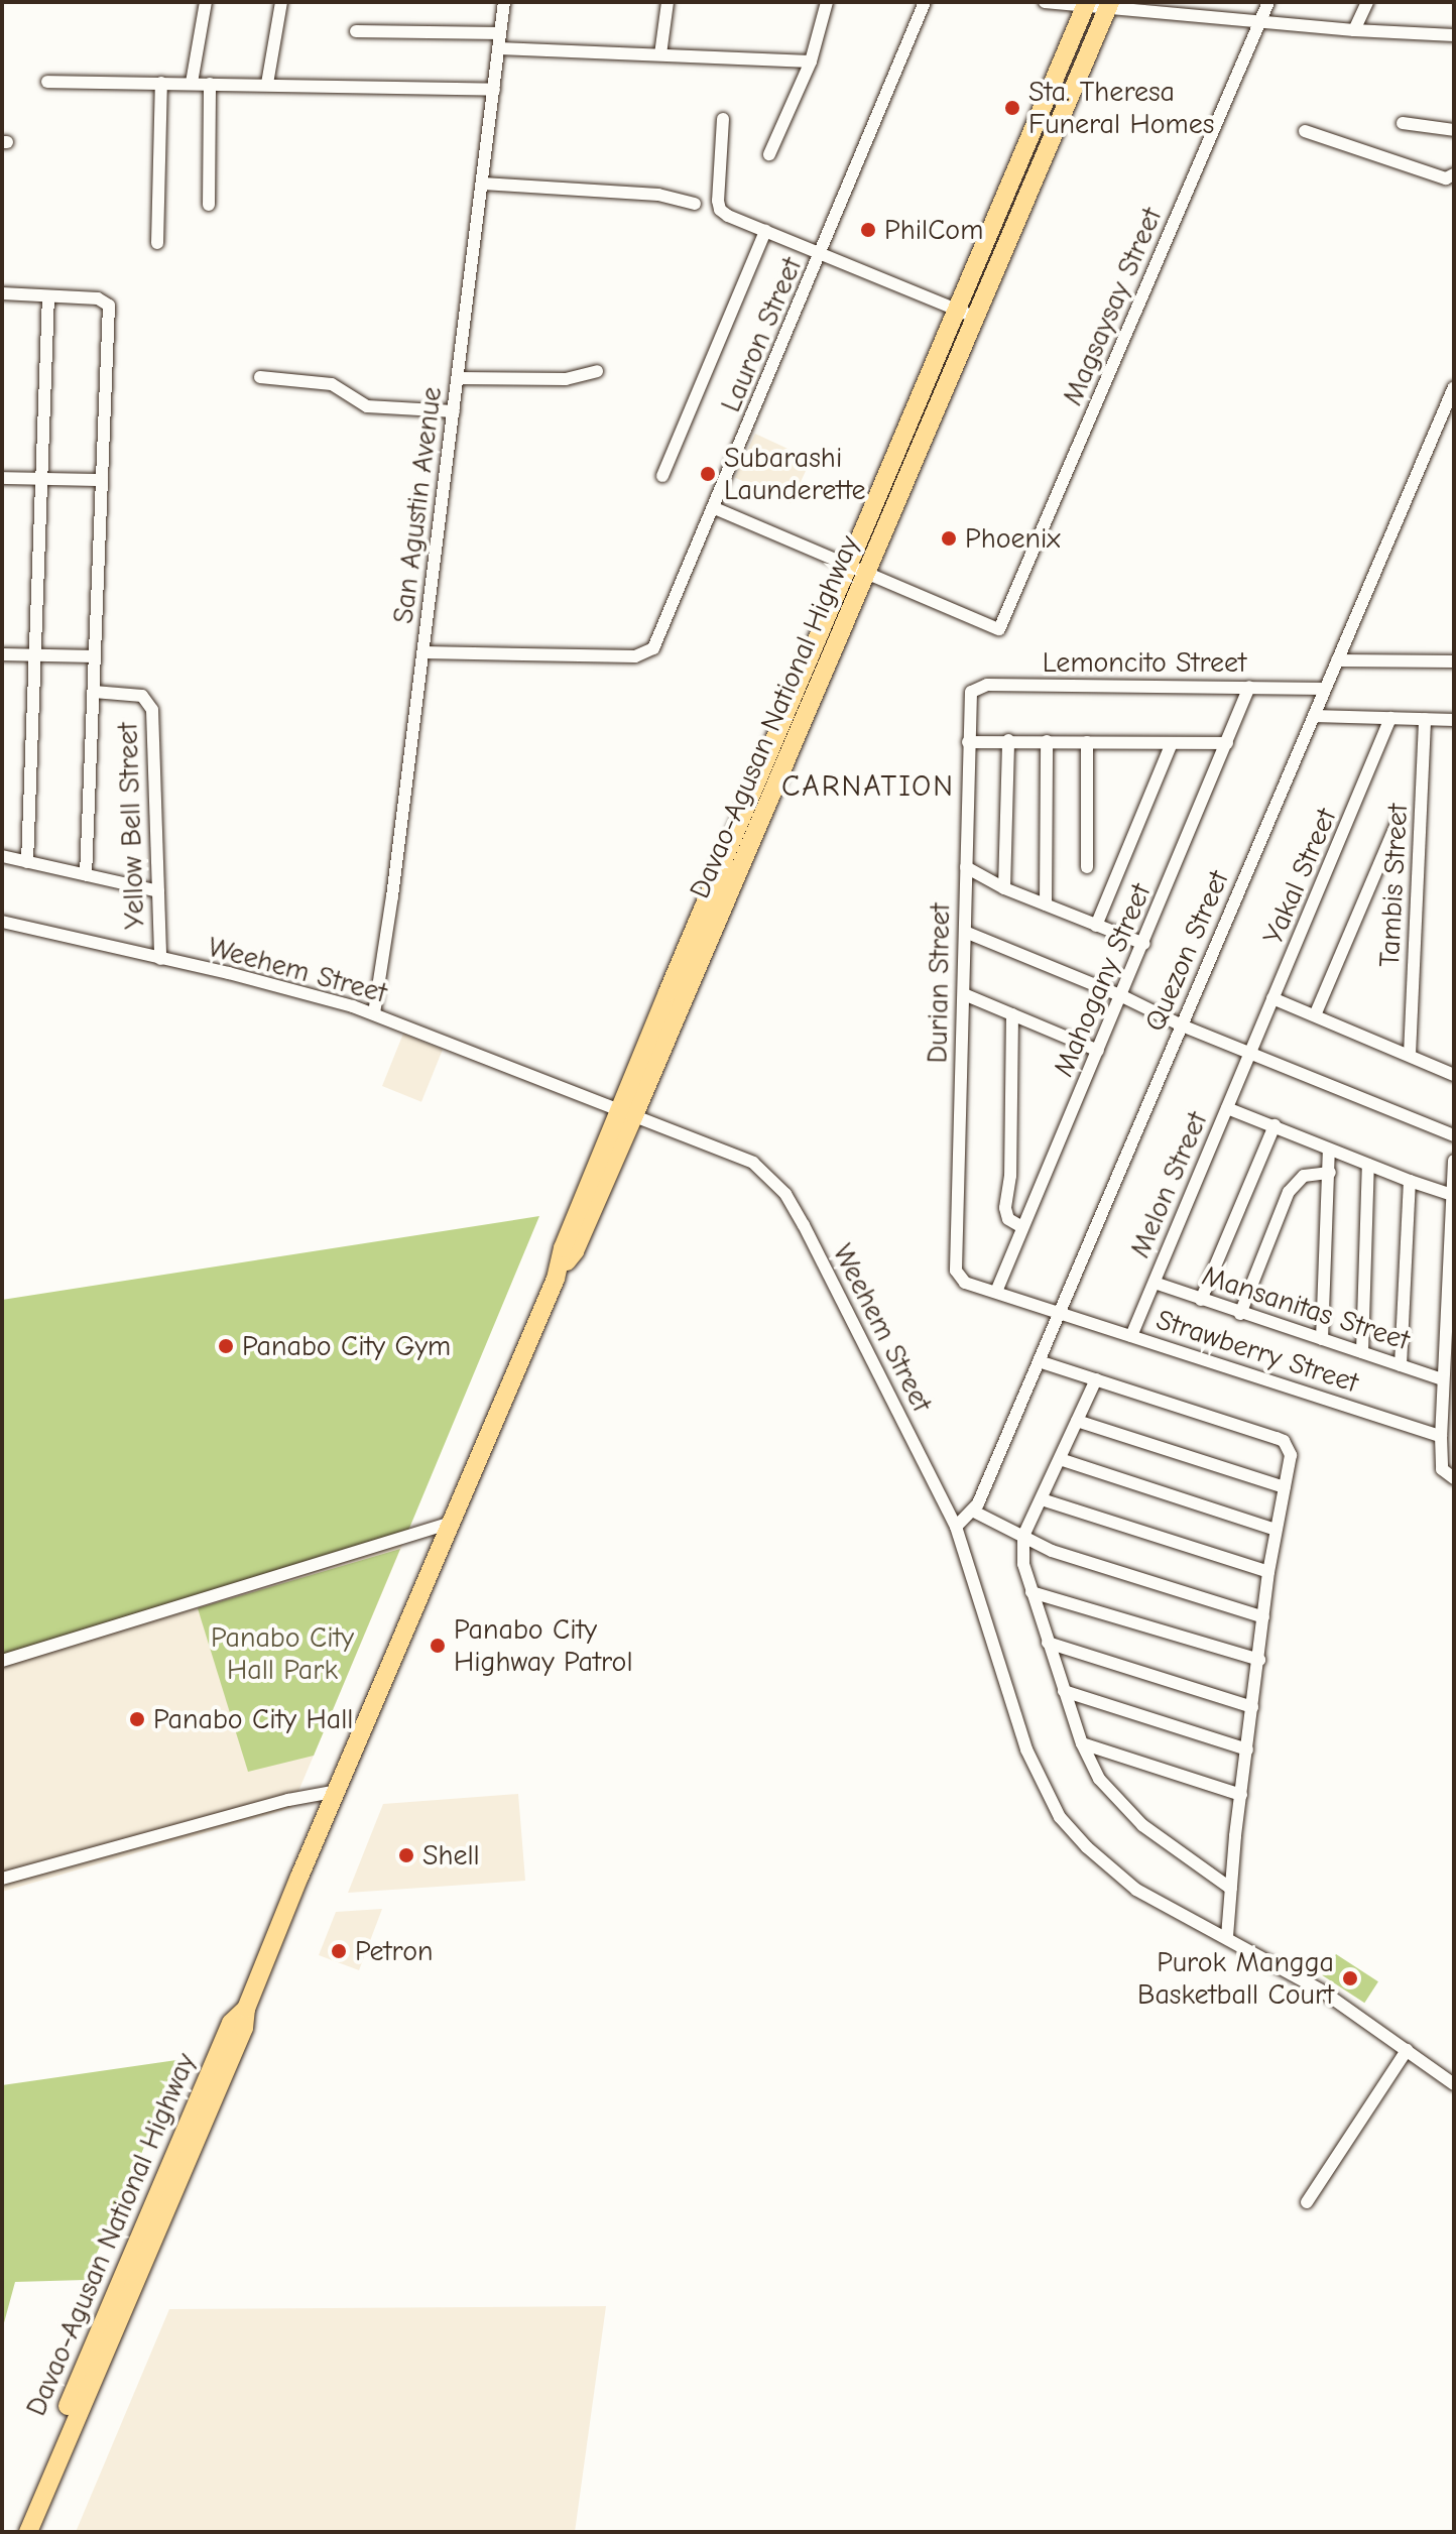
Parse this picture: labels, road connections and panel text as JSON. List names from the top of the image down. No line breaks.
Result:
{"streets":{"highway":["Davao-Agusan National Highway"],"street":["Magsaysay Street","Lauron Street","San Agustin Avenue","Lemoncito Street","Yellow Bell Street","Yakal Street","Tambis Street","Quezon Street","Weehem Street","Mahogany Street","Durian Street","Melon Street","Mansanitas Street","Strawberry Street"]},"crossings":[["Magsaysay Street","Davao-Agusan National Highway"],["Lauron Street","San Agustin Avenue"],["San Agustin Avenue","Weehem Street"],["Lemoncito Street","Quezon Street"],["Lemoncito Street","Mahogany Street"],["Lemoncito Street","Durian Street"],["Davao-Agusan National Highway","Weehem Street"],["Yellow Bell Street","Weehem Street"],["Yakal Street","Melon Street"],["Quezon Street","Weehem Street"],["Quezon Street","Strawberry Street"],["Mahogany Street","Strawberry Street"],["Durian Street","Strawberry Street"],["Melon Street","Mansanitas Street"],["Melon Street","Strawberry Street"]],"districts":["CARNATION"],"parks":["Panabo City Hall Park"],"places":["Sta. Theresa Funeral Homes","PhilCom","Subarashi Launderette","Phoenix","Panabo City Gym","Panabo City Highway Patrol","Panabo City Hall","Shell","Petron","Purok Mangga Basketball Court"]}
